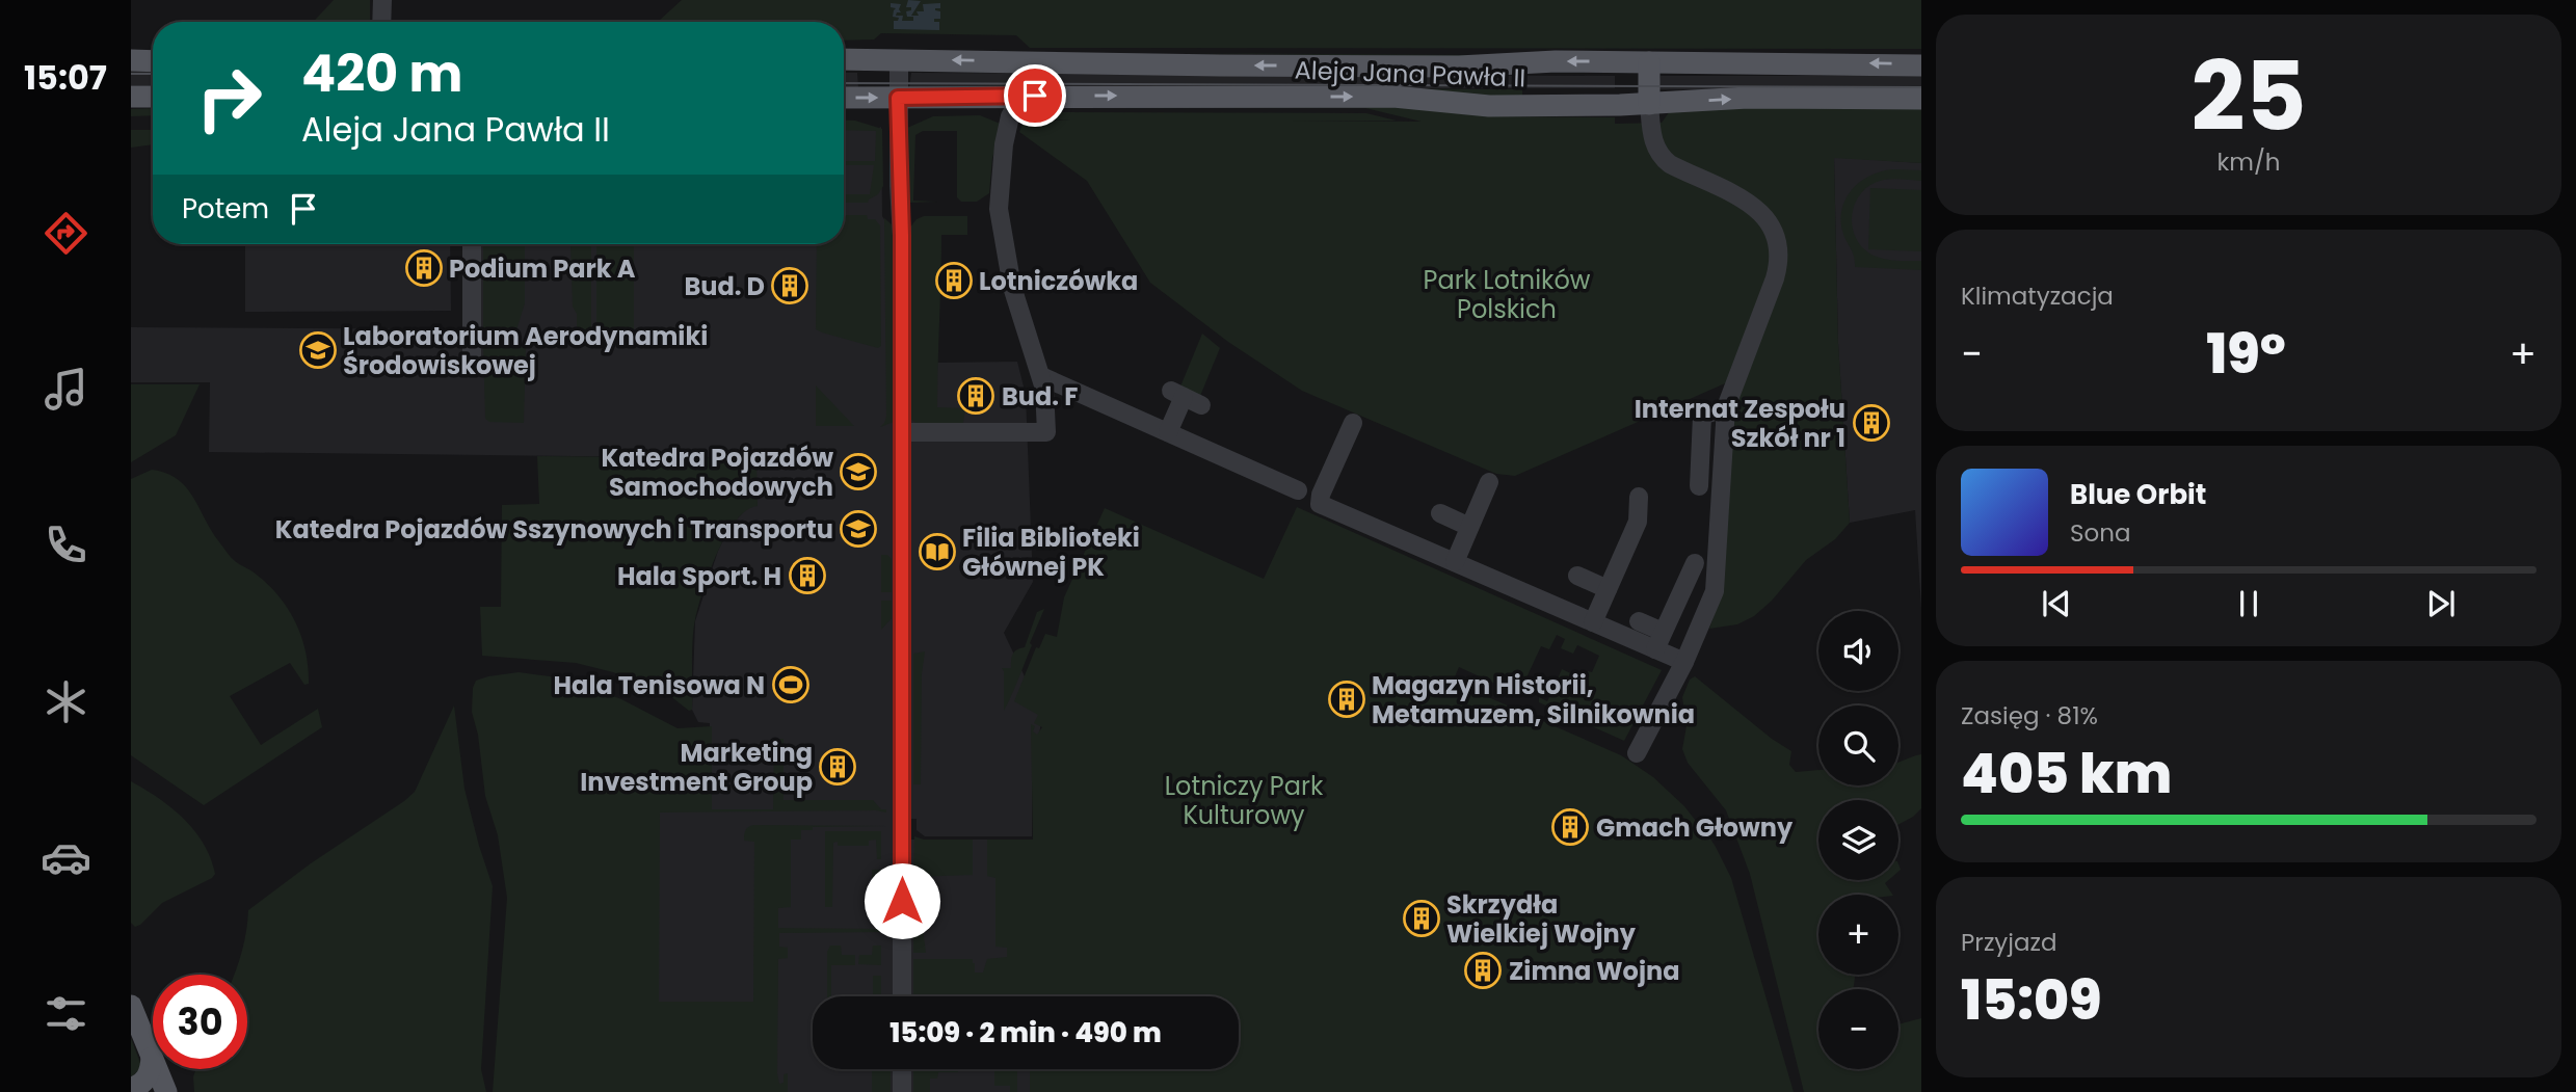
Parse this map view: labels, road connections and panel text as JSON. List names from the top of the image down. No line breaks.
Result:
{"streets":{"main road":["Aleja Jana Pawła II"]},"parks":["Park Lotników Polskich","Lotniczy Park Kulturowy"],"places":{"building":["Podium Park A","Lotniczówka","Bud. D","Bud. F","Internat Zespołu Szkół nr 1","Hala Sport. H","Magazyn Historii, Metamuzem, Silnikownia","Marketing Investment Group","Gmach Głowny","Skrzydła Wielkiej Wojny","Zimna Wojna"],"school or university":["Laboratorium Aerodynamiki Środowiskowej","Katedra Pojazdów Samochodowych","Katedra Pojazdów Sszynowych i Transportu"],"library":["Filia Biblioteki Głównej PK"],"sports":["Hala Tenisowa N"]},"page":{"tabs":"15:07","tile":[["25","km/h"],"Klimatyzacja",["Zasięg · 81%","405 km"],["Przyjazd","15:09"]],"turn":["420 m","Aleja Jana Pawła II"],"then":"Potem","heat":["−","19°","+"],"song":["Blue Orbit","Sona"],"map_buttons":["+","−"],"limit":"30","trip":"15:09 · 2 min · 490 m"}}
